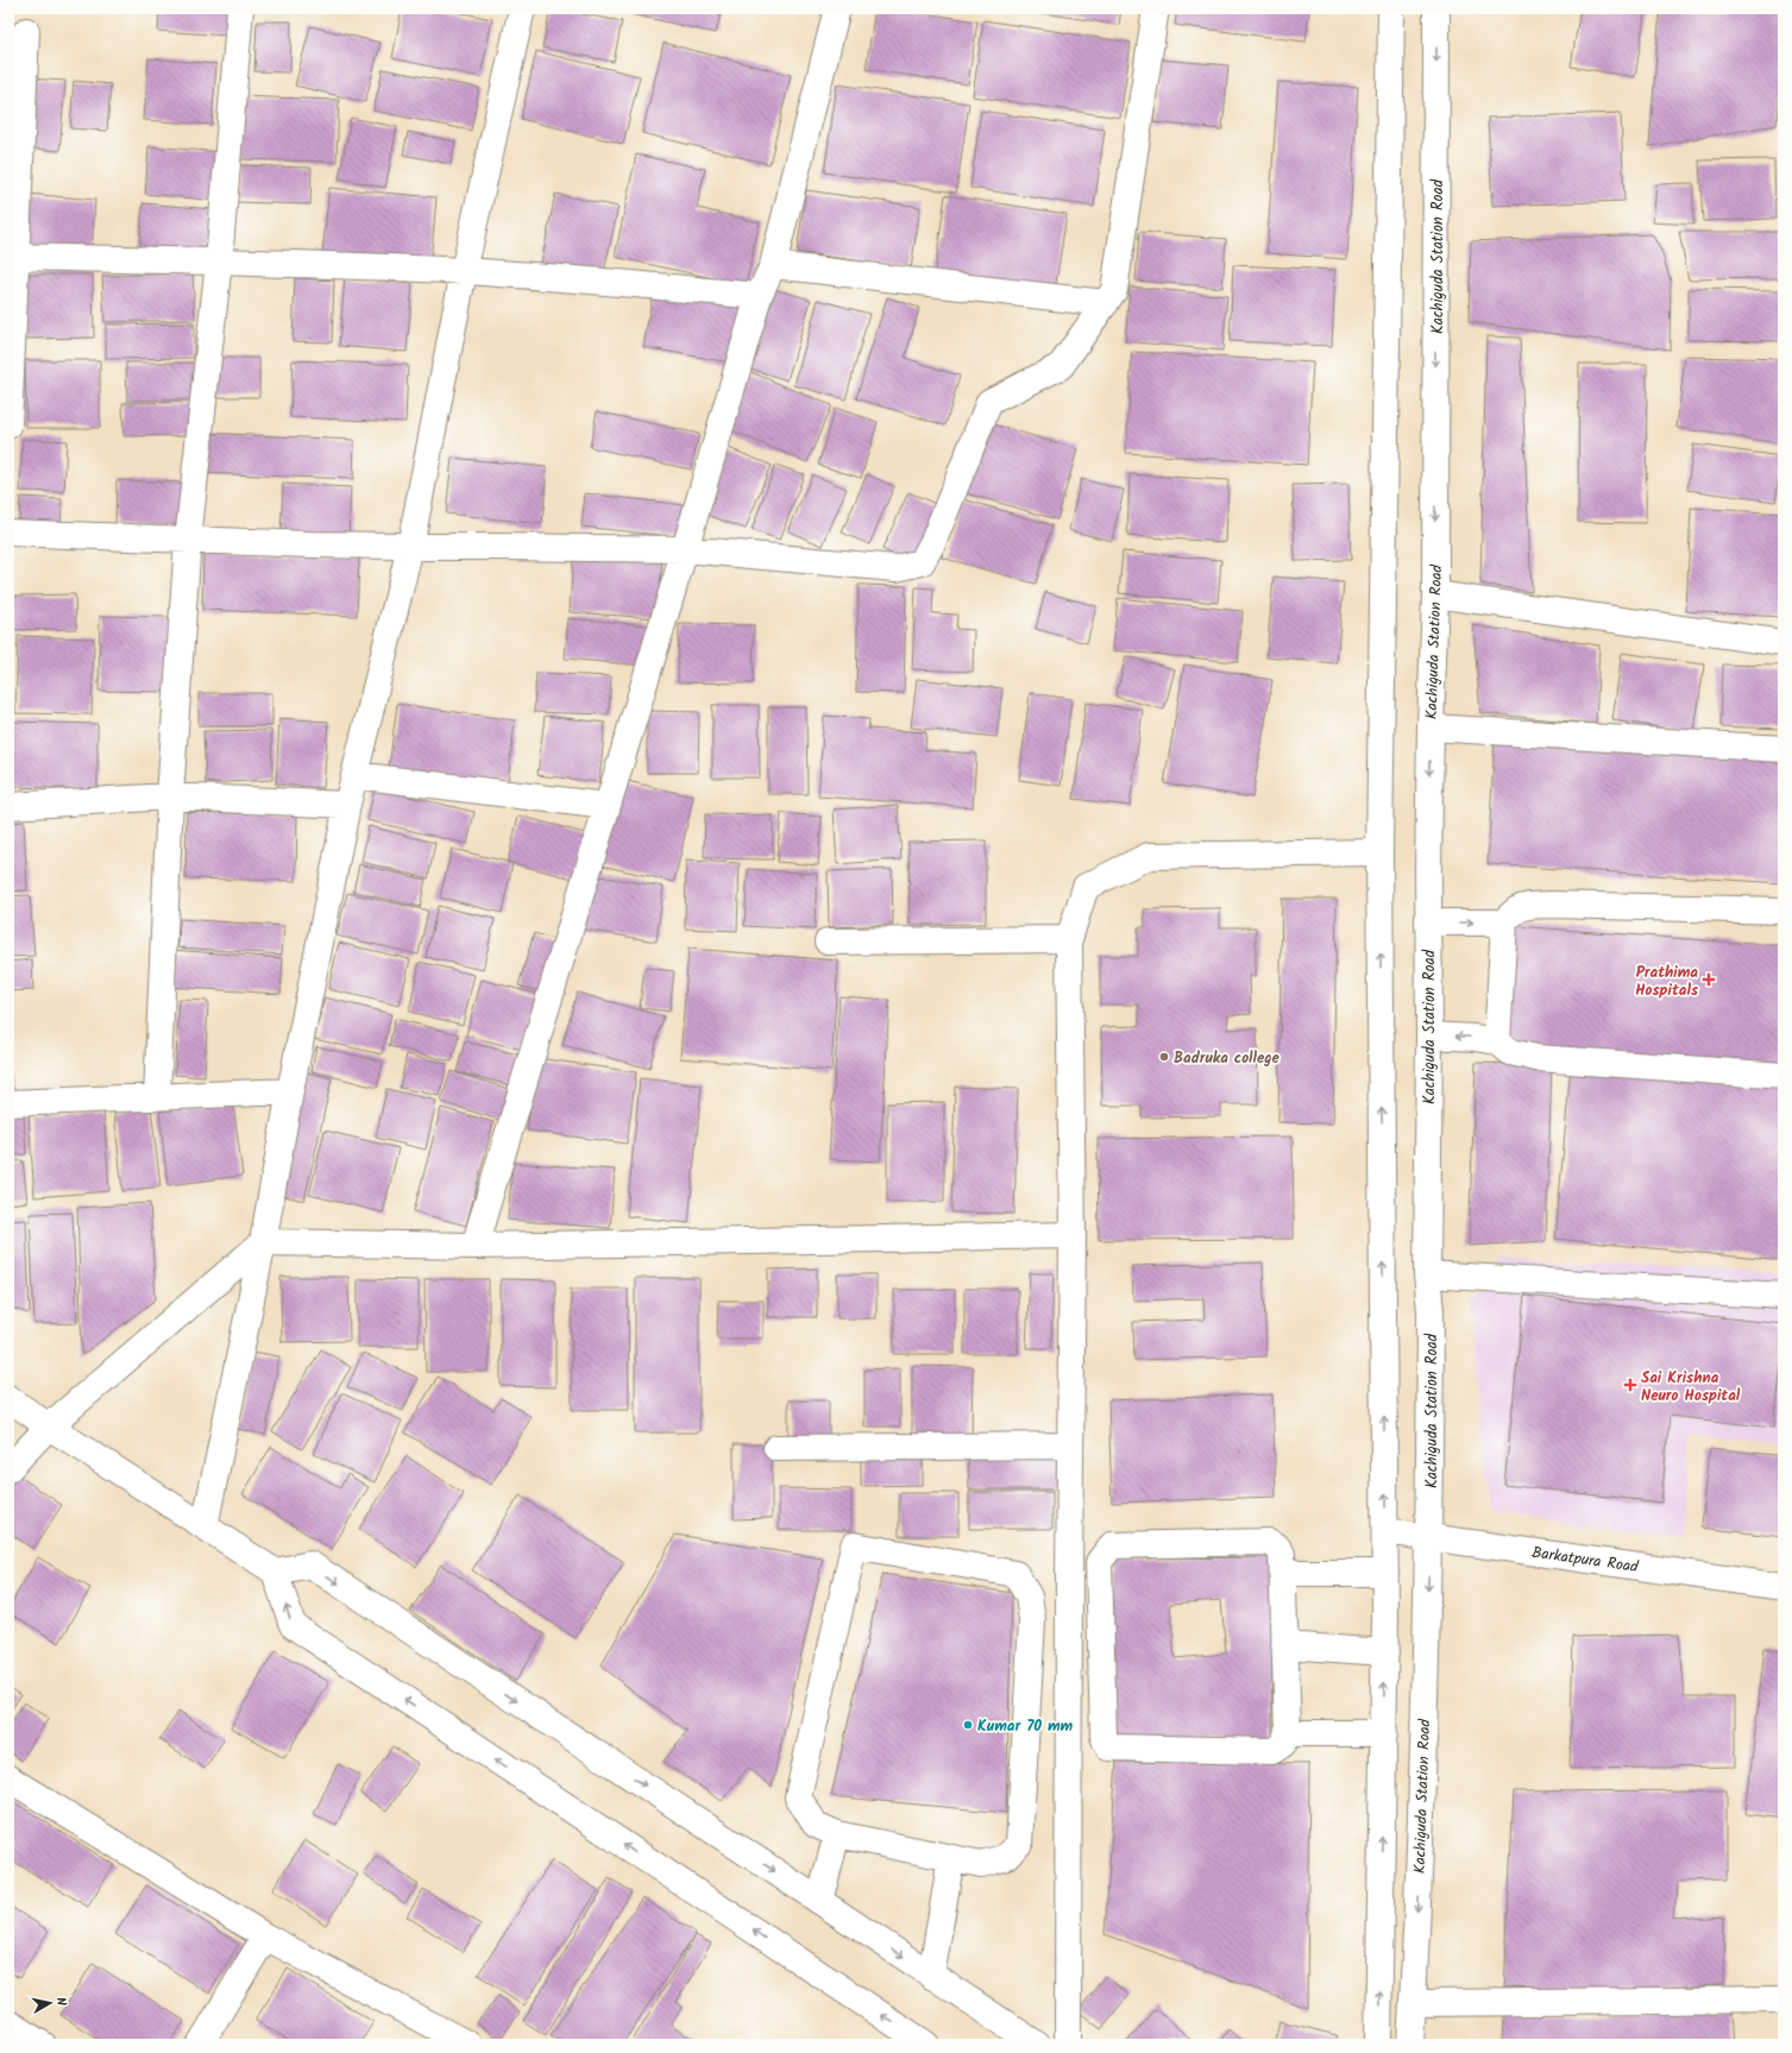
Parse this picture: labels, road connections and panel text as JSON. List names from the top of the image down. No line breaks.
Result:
{"streets":{"street":["Kachiguda Station Road","Barkatpura Road"]},"crossings":[["Kachiguda Station Road","Barkatpura Road"]],"places":{"health":["Prathima Hospitals","Sai Krishna Neuro Hospital"],"other":["Badruka college","Kumar 70 mm"]},"north":"right"}
